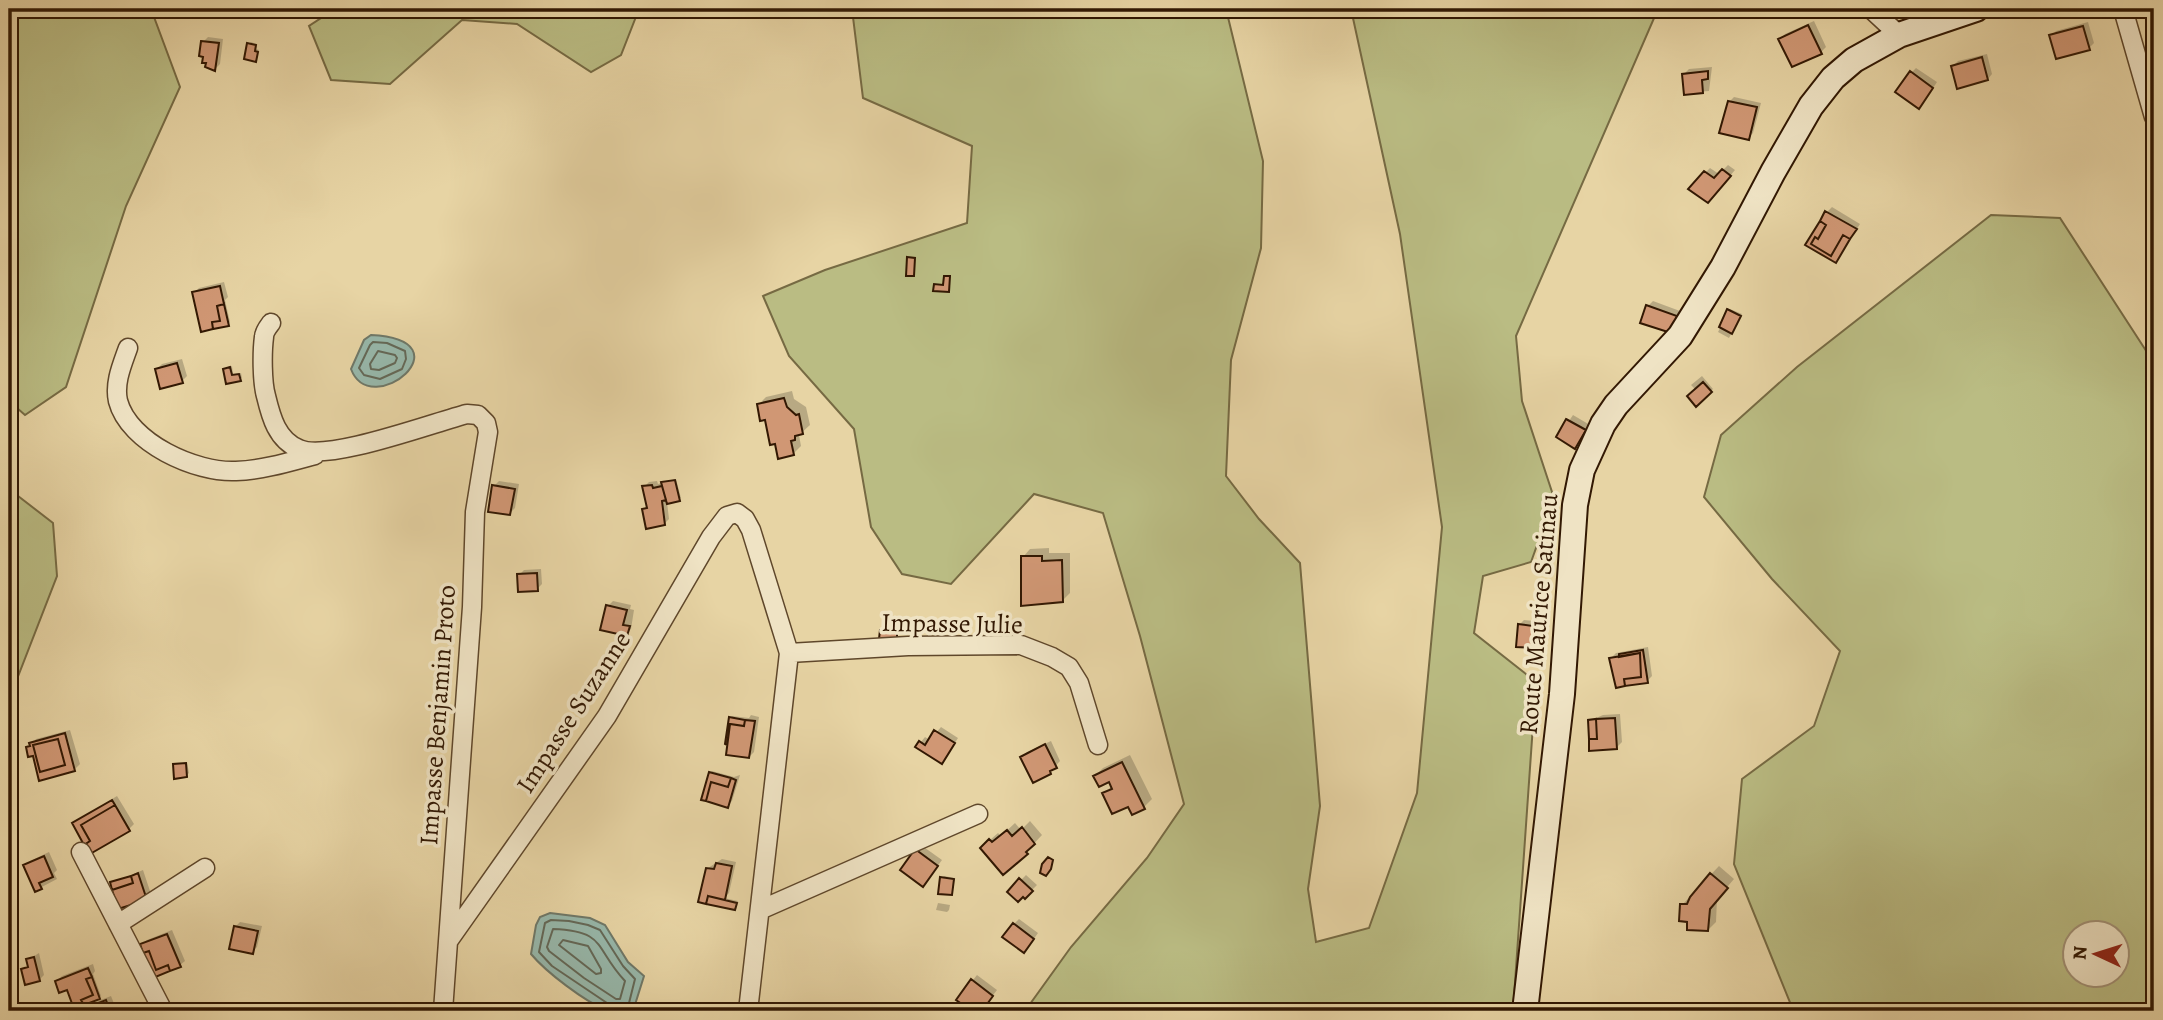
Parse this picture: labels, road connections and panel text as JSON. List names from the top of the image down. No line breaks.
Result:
{"streets":{"main road":["Route Maurice Satinau"],"street":["Impasse Julie","Impasse Suzanne","Impasse Benjamin Proto"]},"crossings":[["Impasse Julie","Impasse Suzanne"],["Impasse Suzanne","Impasse Benjamin Proto"]],"north":"left"}
